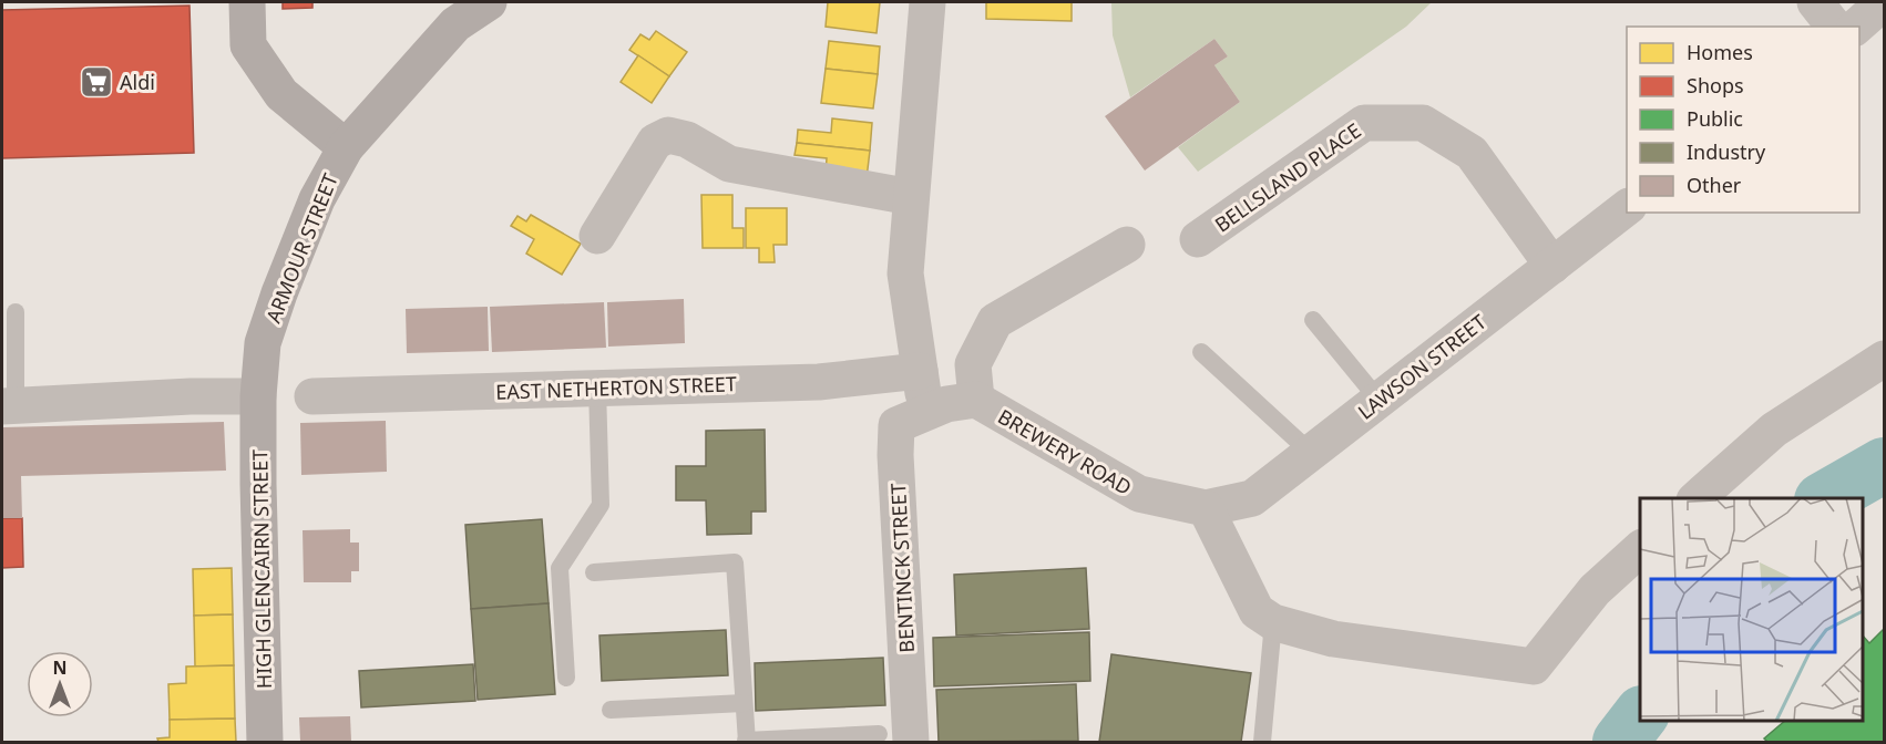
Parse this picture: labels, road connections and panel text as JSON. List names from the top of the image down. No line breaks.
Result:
{"streets":{"main road":["ARMOUR STREET","HIGH GLENCAIRN STREET"],"street":["BELLSLAND PLACE","LAWSON STREET","EAST NETHERTON STREET","BREWERY ROAD","BENTINCK STREET"]},"crossings":[["BELLSLAND PLACE","LAWSON STREET"],["ARMOUR STREET","HIGH GLENCAIRN STREET"],["LAWSON STREET","BREWERY ROAD"],["BREWERY ROAD","BENTINCK STREET"]],"places":{"supermarket":["Aldi"]},"legend":["Homes","Shops","Public","Industry","Other"],"north":"top"}
